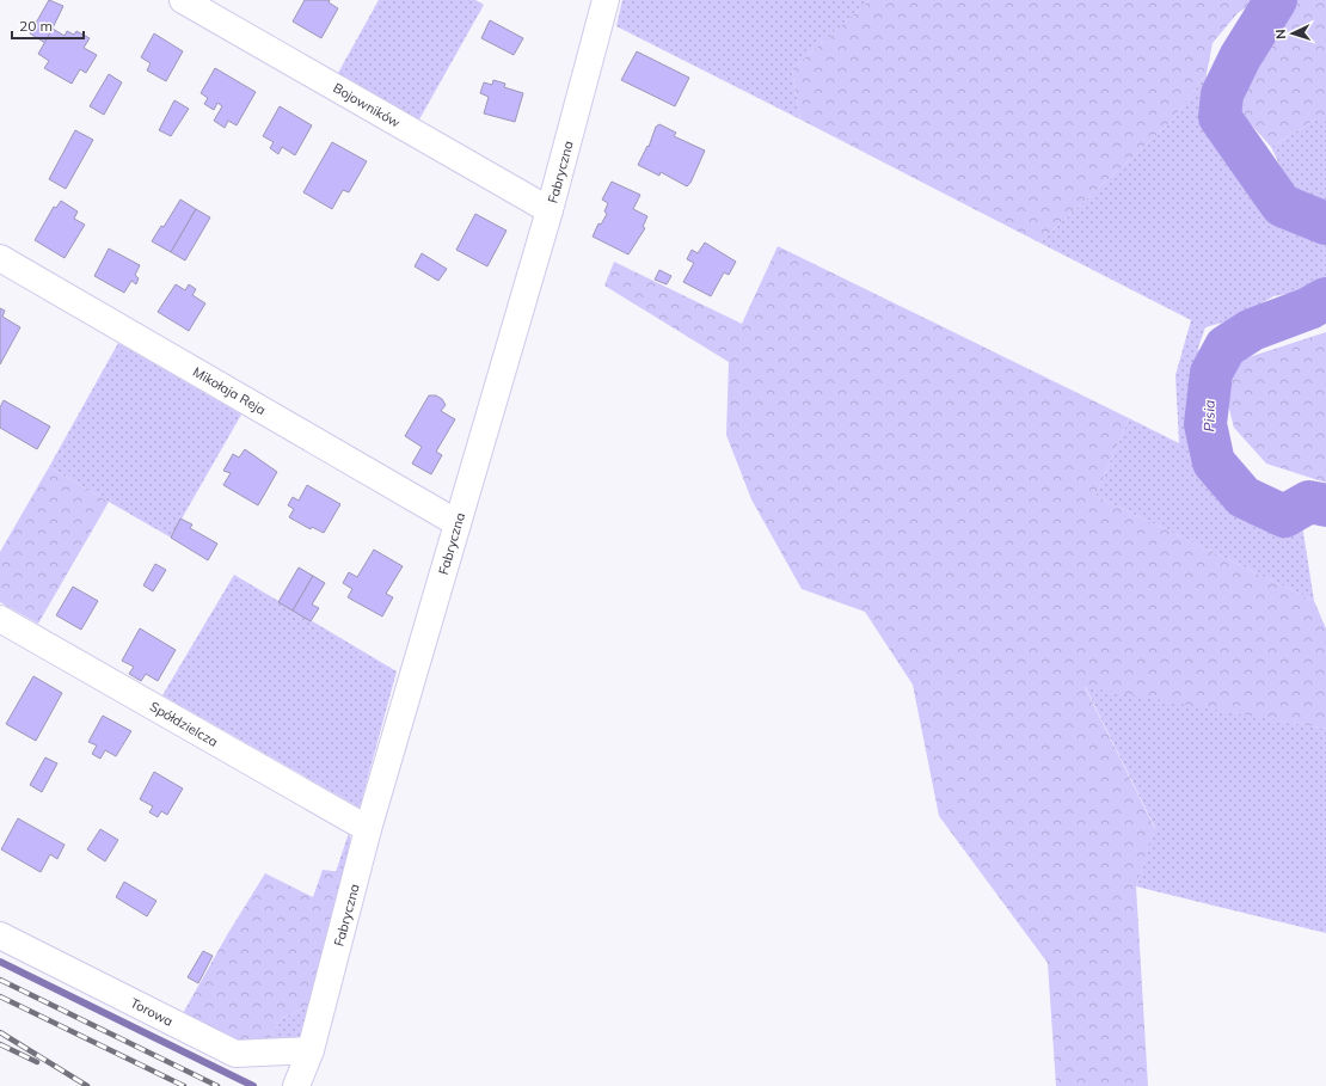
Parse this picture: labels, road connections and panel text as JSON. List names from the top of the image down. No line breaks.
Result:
{"streets":{"street":["Bojowników","Fabryczna","Mikołaja Reja","Spółdzielcza","Torowa"]},"crossings":[["Bojowników","Fabryczna"],["Fabryczna","Mikołaja Reja"],["Fabryczna","Spółdzielcza"],["Fabryczna","Torowa"]],"water":["Pisia"],"scale_bar":"20 m","north":"left"}
